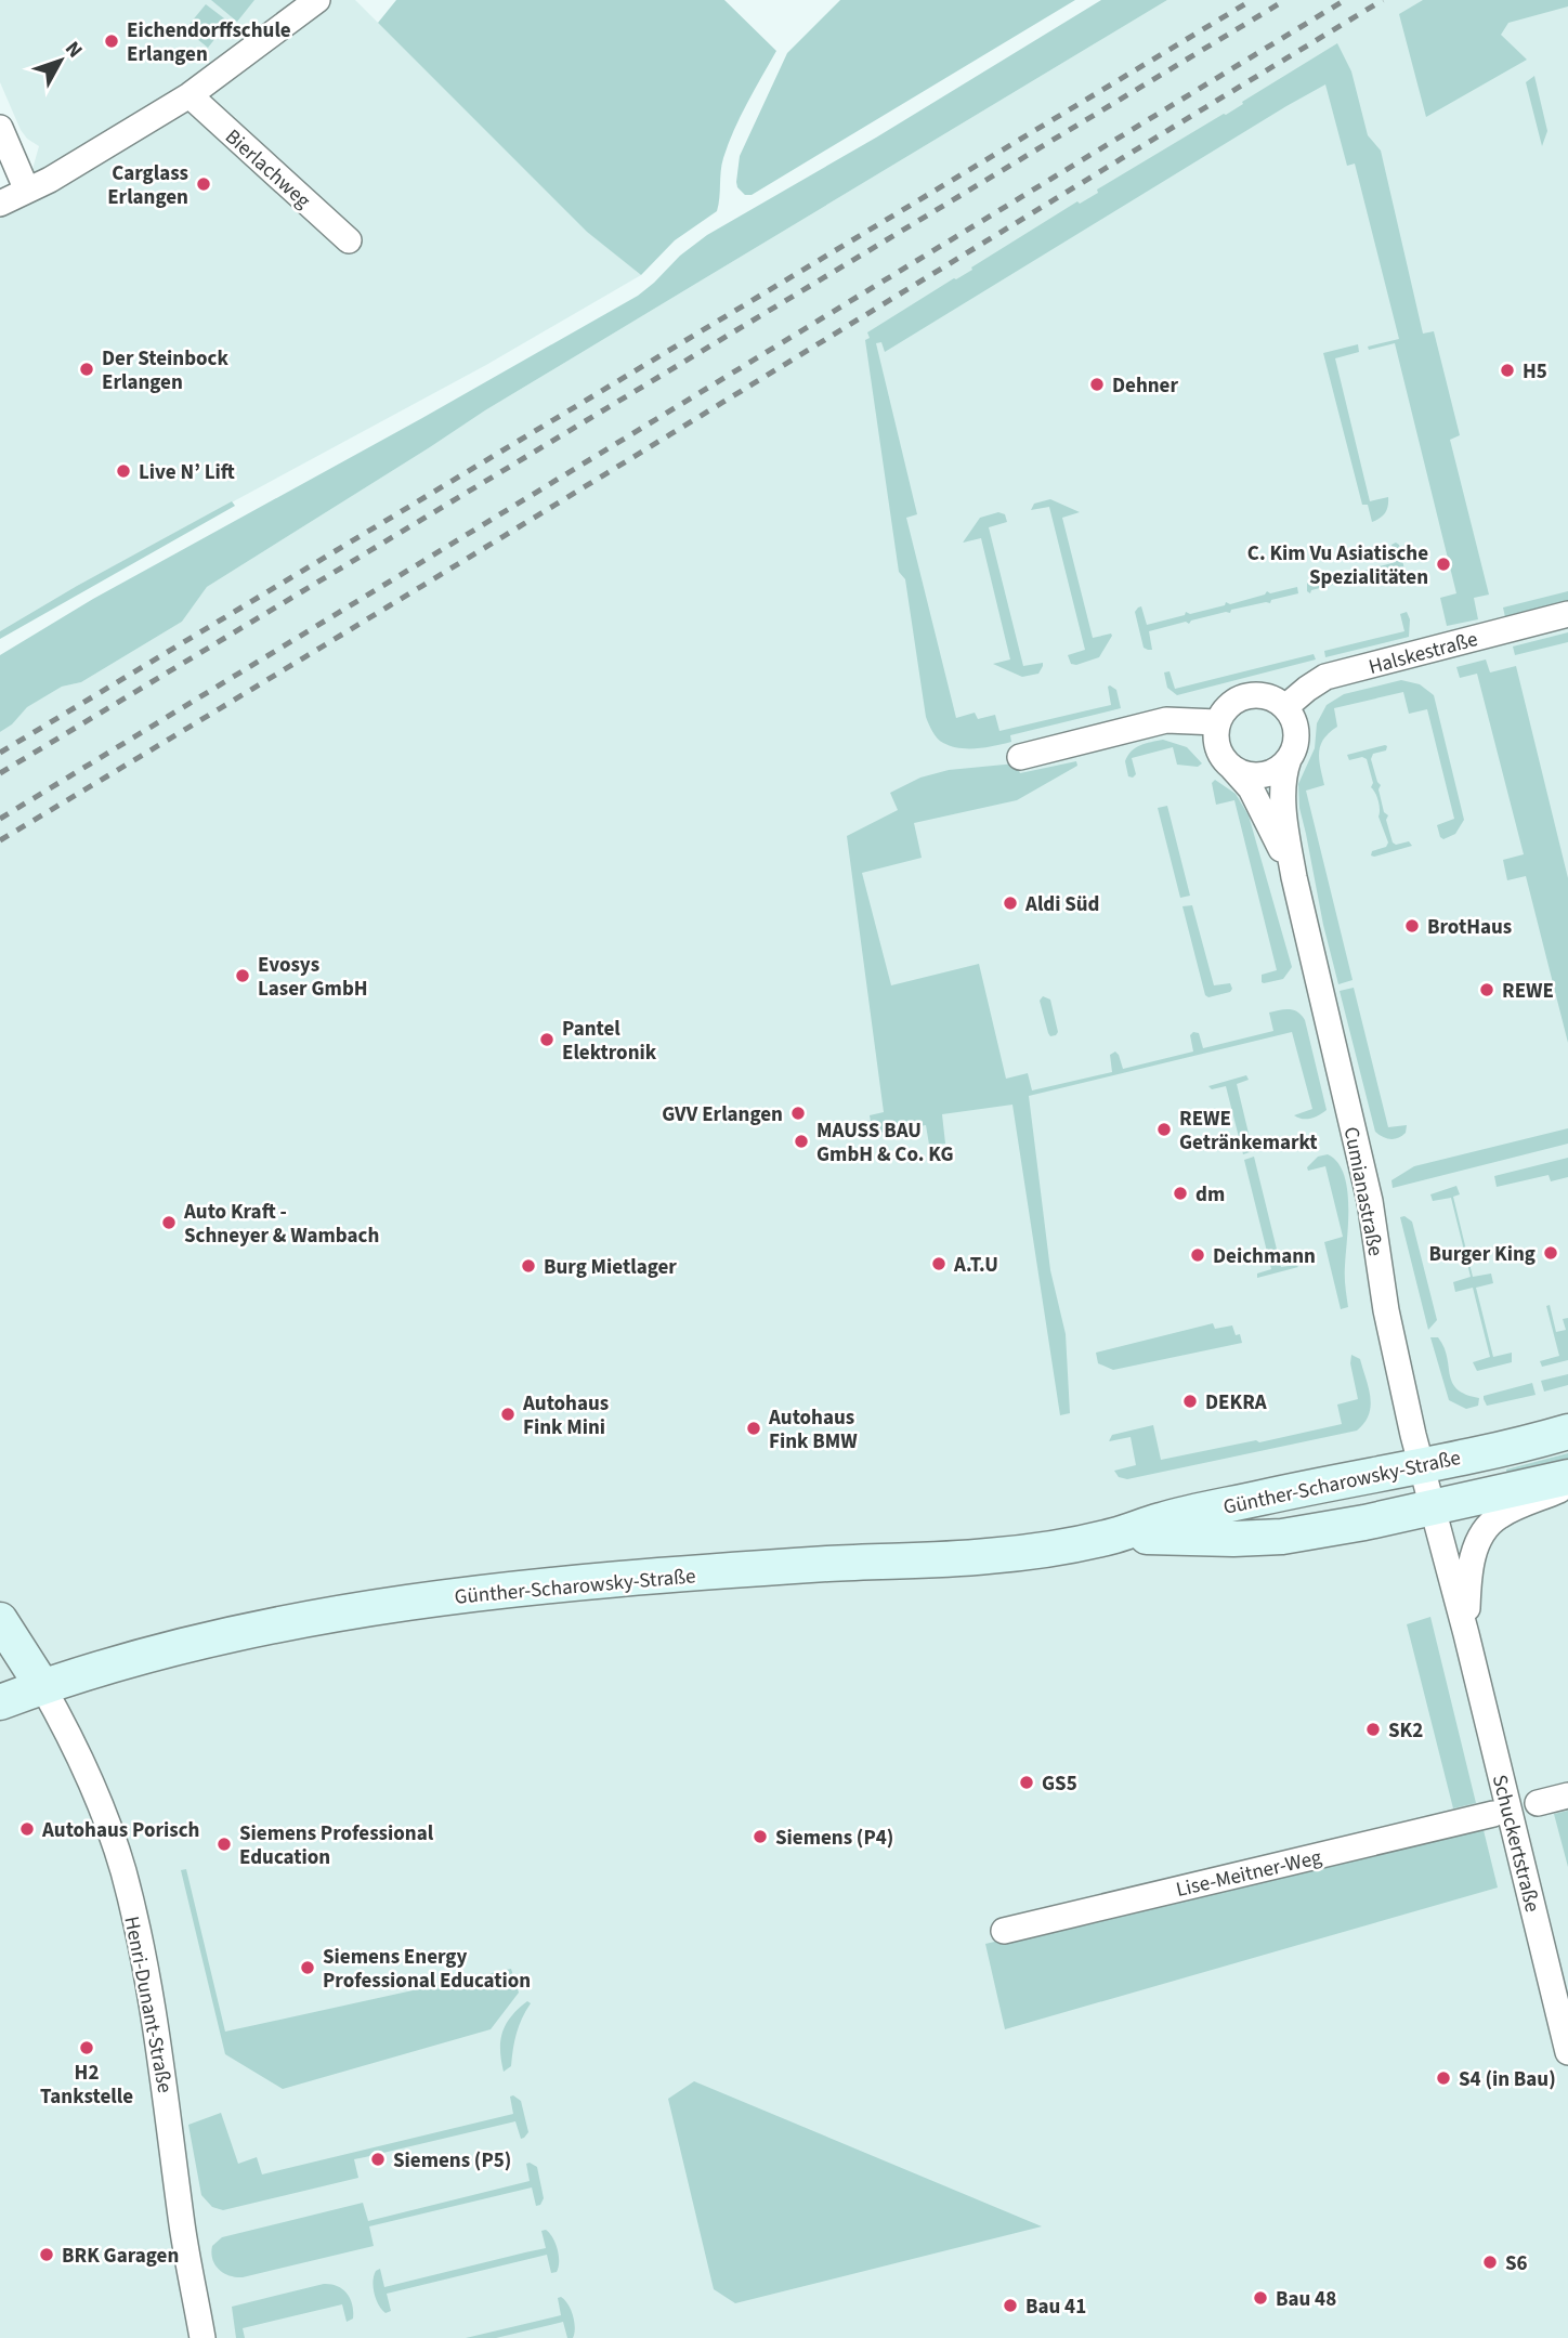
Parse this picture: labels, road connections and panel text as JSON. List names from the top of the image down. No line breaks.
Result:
{"streets":{"street":["Bierlachweg","Halskestraße","Cumianastraße","Günther-Scharowsky-Straße","Schuckertstraße","Lise-Meitner-Weg","Henri-Dunant-Straße"]},"crossings":[["Halskestraße","Cumianastraße"],["Cumianastraße","Günther-Scharowsky-Straße"],["Cumianastraße","Schuckertstraße"],["Günther-Scharowsky-Straße","Schuckertstraße"],["Günther-Scharowsky-Straße","Henri-Dunant-Straße"]],"places":["Eichendorffschule Erlangen","Carglass Erlangen","Der Steinbock Erlangen","H5","Dehner","Live N’ Lift","C. Kim Vu Asiatische Spezialitäten","Aldi Süd","BrotHaus","Evosys Laser GmbH","REWE","Pantel Elektronik","GVV Erlangen","REWE Getränkemarkt","MAUSS BAU GmbH & Co. KG","dm","Auto Kraft - Schneyer & Wambach","Burger King","Deichmann","A.T.U","Burg Mietlager","DEKRA","Autohaus Fink Mini","Autohaus Fink BMW","SK2","GS5","Autohaus Porisch","Siemens (P4)","Siemens Professional Education","Siemens Energy Professional Education","H2 Tankstelle","S4 (in Bau)","Siemens (P5)","BRK Garagen","S6","Bau 48","Bau 41"],"north":"top right"}
